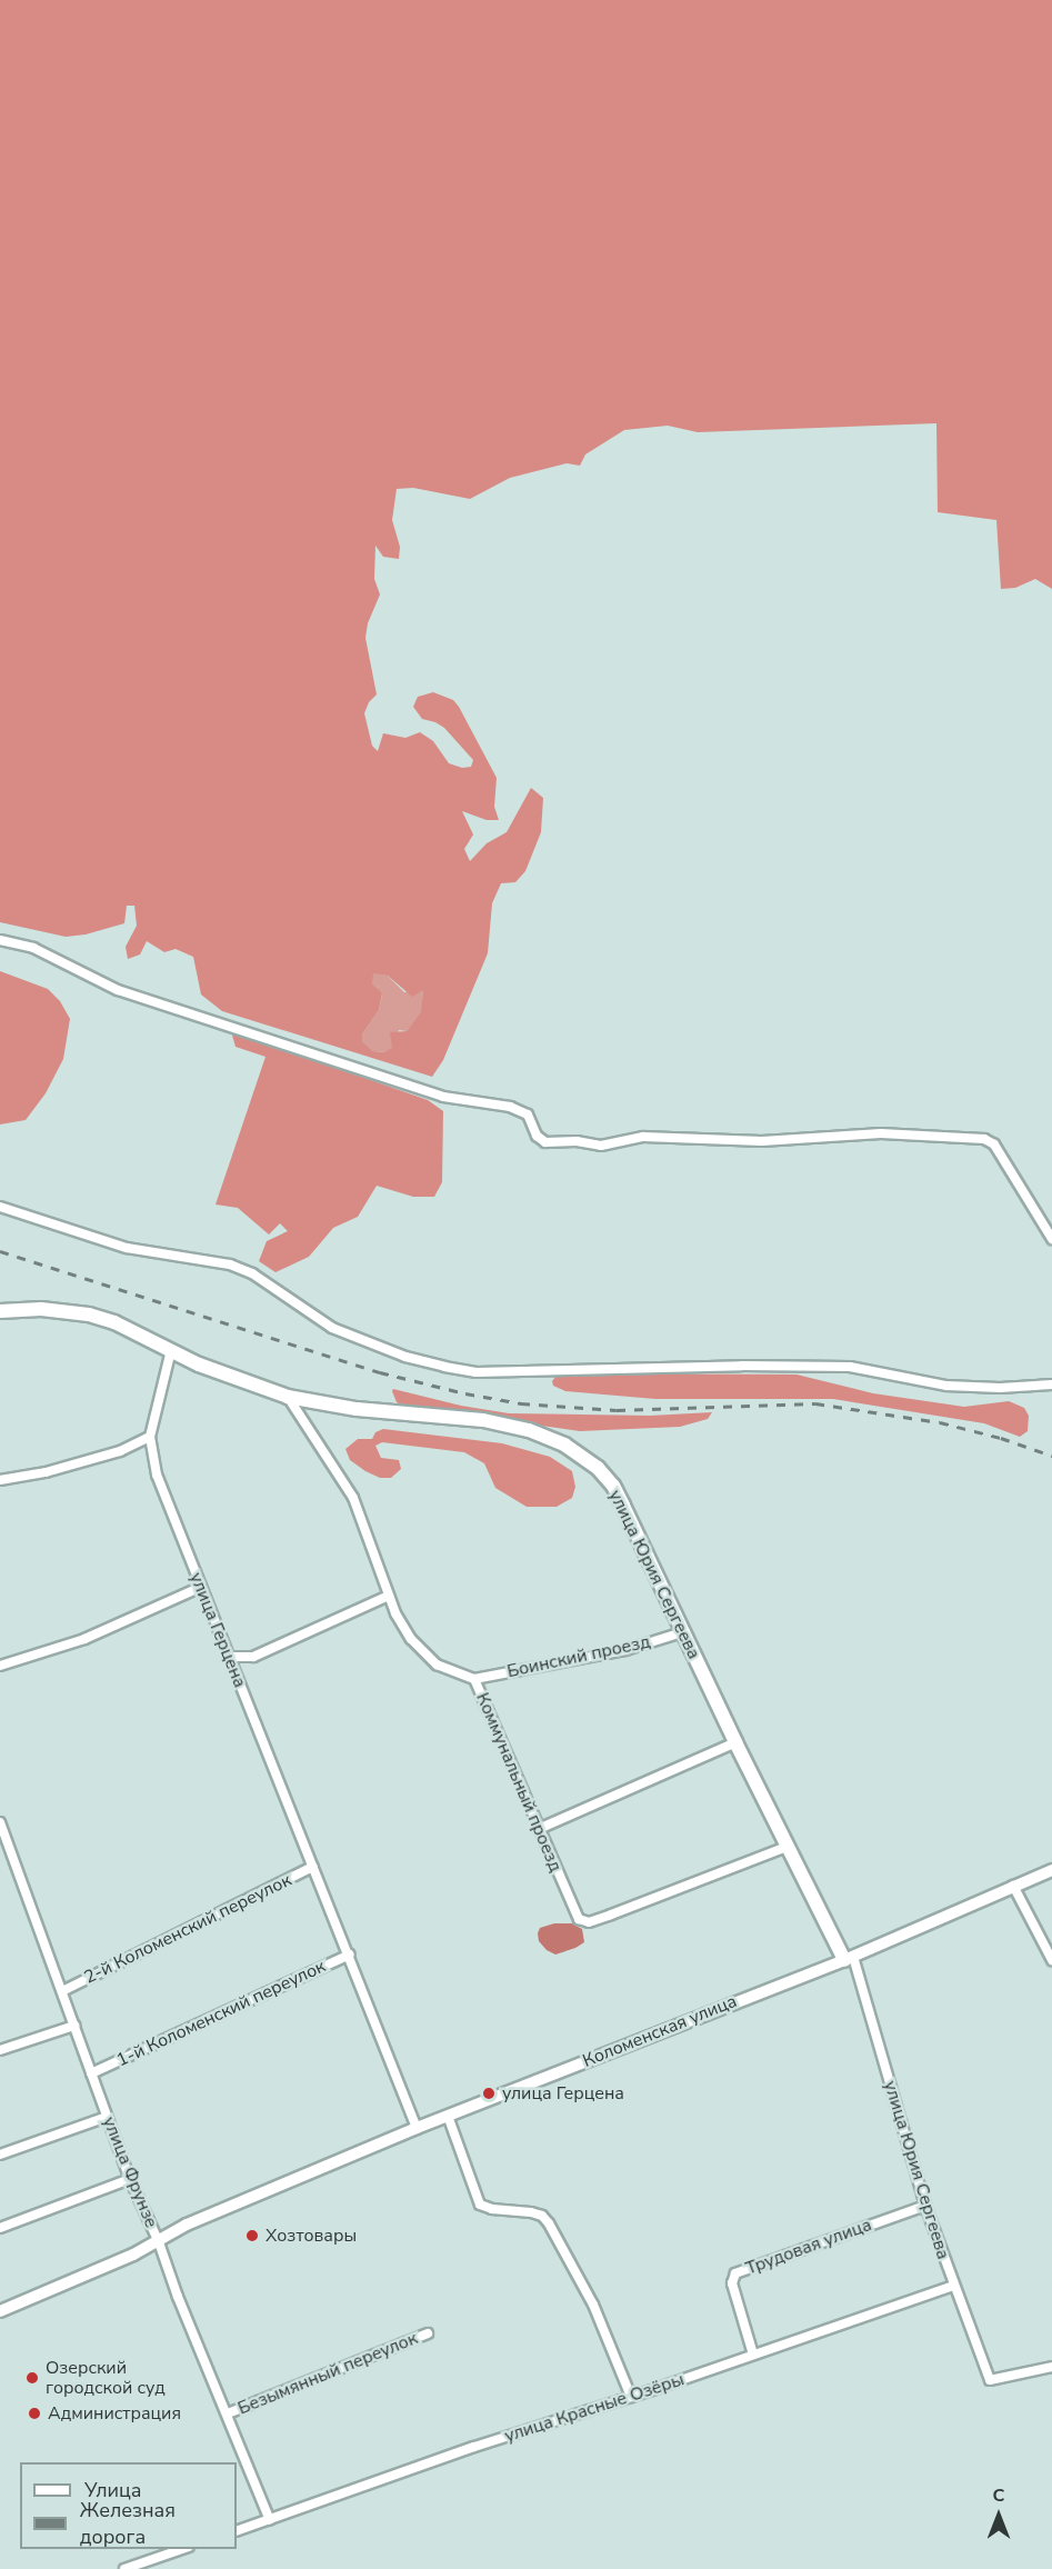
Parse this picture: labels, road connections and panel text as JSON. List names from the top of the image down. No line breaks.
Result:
{"streets":{"main road":["улица Юрия Сергеева"],"street":["улица Герцена","Боинский проезд","Коммунальный проезд","2-й Коломенский переулок","1-й Коломенский переулок","Коломенская улица","улица Фрунзе","Трудовая улица","Безымянный переулок","улица Красные Озёры"]},"crossings":[["улица Юрия Сергеева","улица Герцена"],["улица Юрия Сергеева","Боинский проезд"],["улица Юрия Сергеева","Коммунальный проезд"],["улица Юрия Сергеева","Коломенская улица"],["улица Юрия Сергеева","Трудовая улица"],["улица Юрия Сергеева","улица Красные Озёры"],["улица Герцена","2-й Коломенский переулок"],["улица Герцена","1-й Коломенский переулок"],["улица Герцена","Коломенская улица"],["Боинский проезд","Коммунальный проезд"],["2-й Коломенский переулок","улица Фрунзе"],["1-й Коломенский переулок","улица Фрунзе"],["Коломенская улица","улица Фрунзе"],["улица Фрунзе","Безымянный переулок"],["улица Фрунзе","улица Красные Озёры"],["Трудовая улица","улица Красные Озёры"]],"places":["улица Герцена","Хозтовары","Озерский городской суд","Администрация"],"legend":["Улица","Железная дорога"],"north":"top"}
